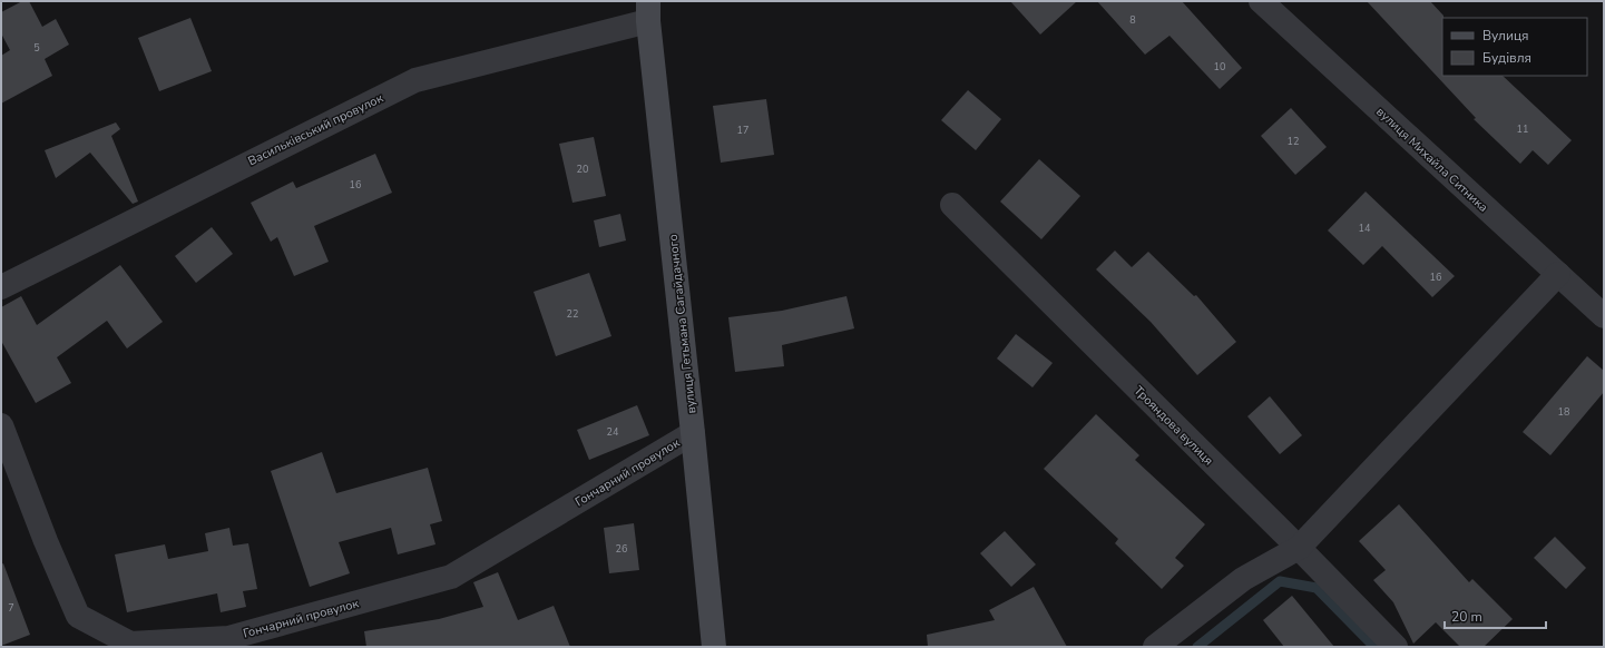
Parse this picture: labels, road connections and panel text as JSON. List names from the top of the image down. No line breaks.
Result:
{"streets":{"main road":["вулиця Гетьмана Сагайдачного"],"street":["Васильківський провулок","вулиця Михайла Ситника","Трояндова вулиця","Гончарний провулок"]},"crossings":[["Васильківський провулок","вулиця Гетьмана Сагайдачного"],["вулиця Гетьмана Сагайдачного","Гончарний провулок"]],"house_numbers":["8","5","10","11","17","12","20","16","14","16","22","18","24","26","7"],"legend":["Вулиця","Будівля"],"scale_bar":"20 m"}
